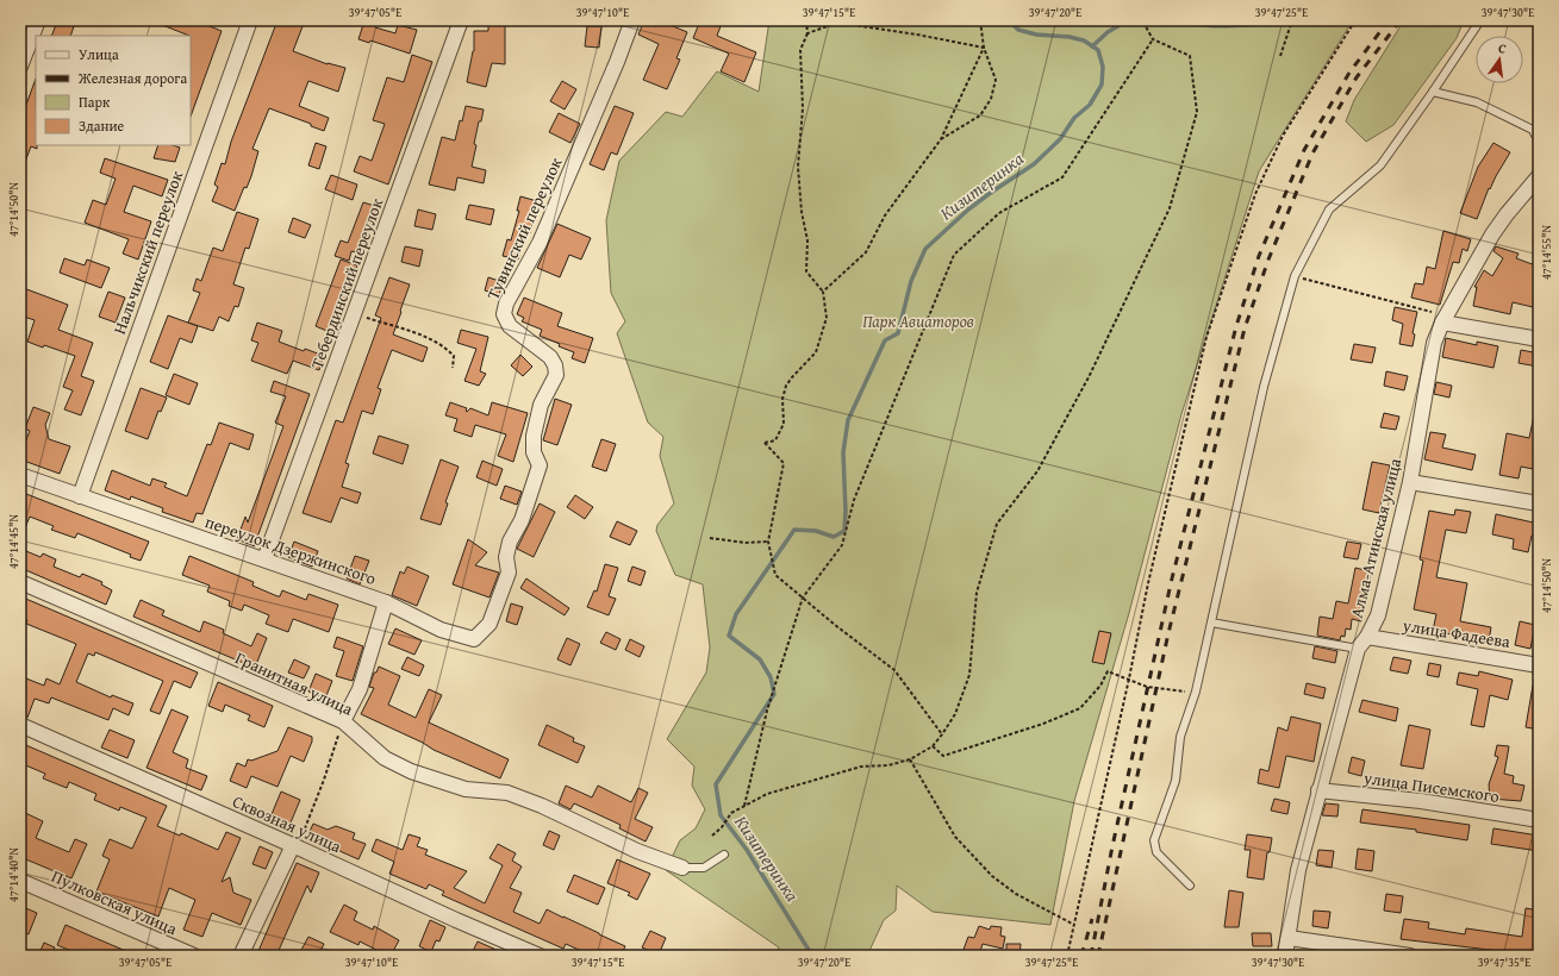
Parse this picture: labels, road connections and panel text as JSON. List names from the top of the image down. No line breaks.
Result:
{"streets":{"street":["Тувинский переулок","Нальчикский переулок","Тебердинский переулок","Алма-Атинская улица","переулок Дзержинского","улица Фадеева","Гранитная улица","улица Писемского","Сквозная улица","Пулковская улица"]},"crossings":[["Тувинский переулок","переулок Дзержинского"],["Нальчикский переулок","переулок Дзержинского"],["Тебердинский переулок","переулок Дзержинского"],["Алма-Атинская улица","улица Фадеева"],["Алма-Атинская улица","улица Писемского"]],"water":["Кизитеринка"],"parks":["Парк Авиаторов"],"legend":["Улица","Железная дорога","Парк","Здание"],"north":"top","coordinates":["39°47'05\"E","39°47'10\"E","39°47'15\"E","39°47'20\"E","39°47'25\"E","39°47'30\"E","47°14'50\"N","47°14'55\"N","47°14'45\"N","47°14'40\"N","39°47'35\"E"]}
